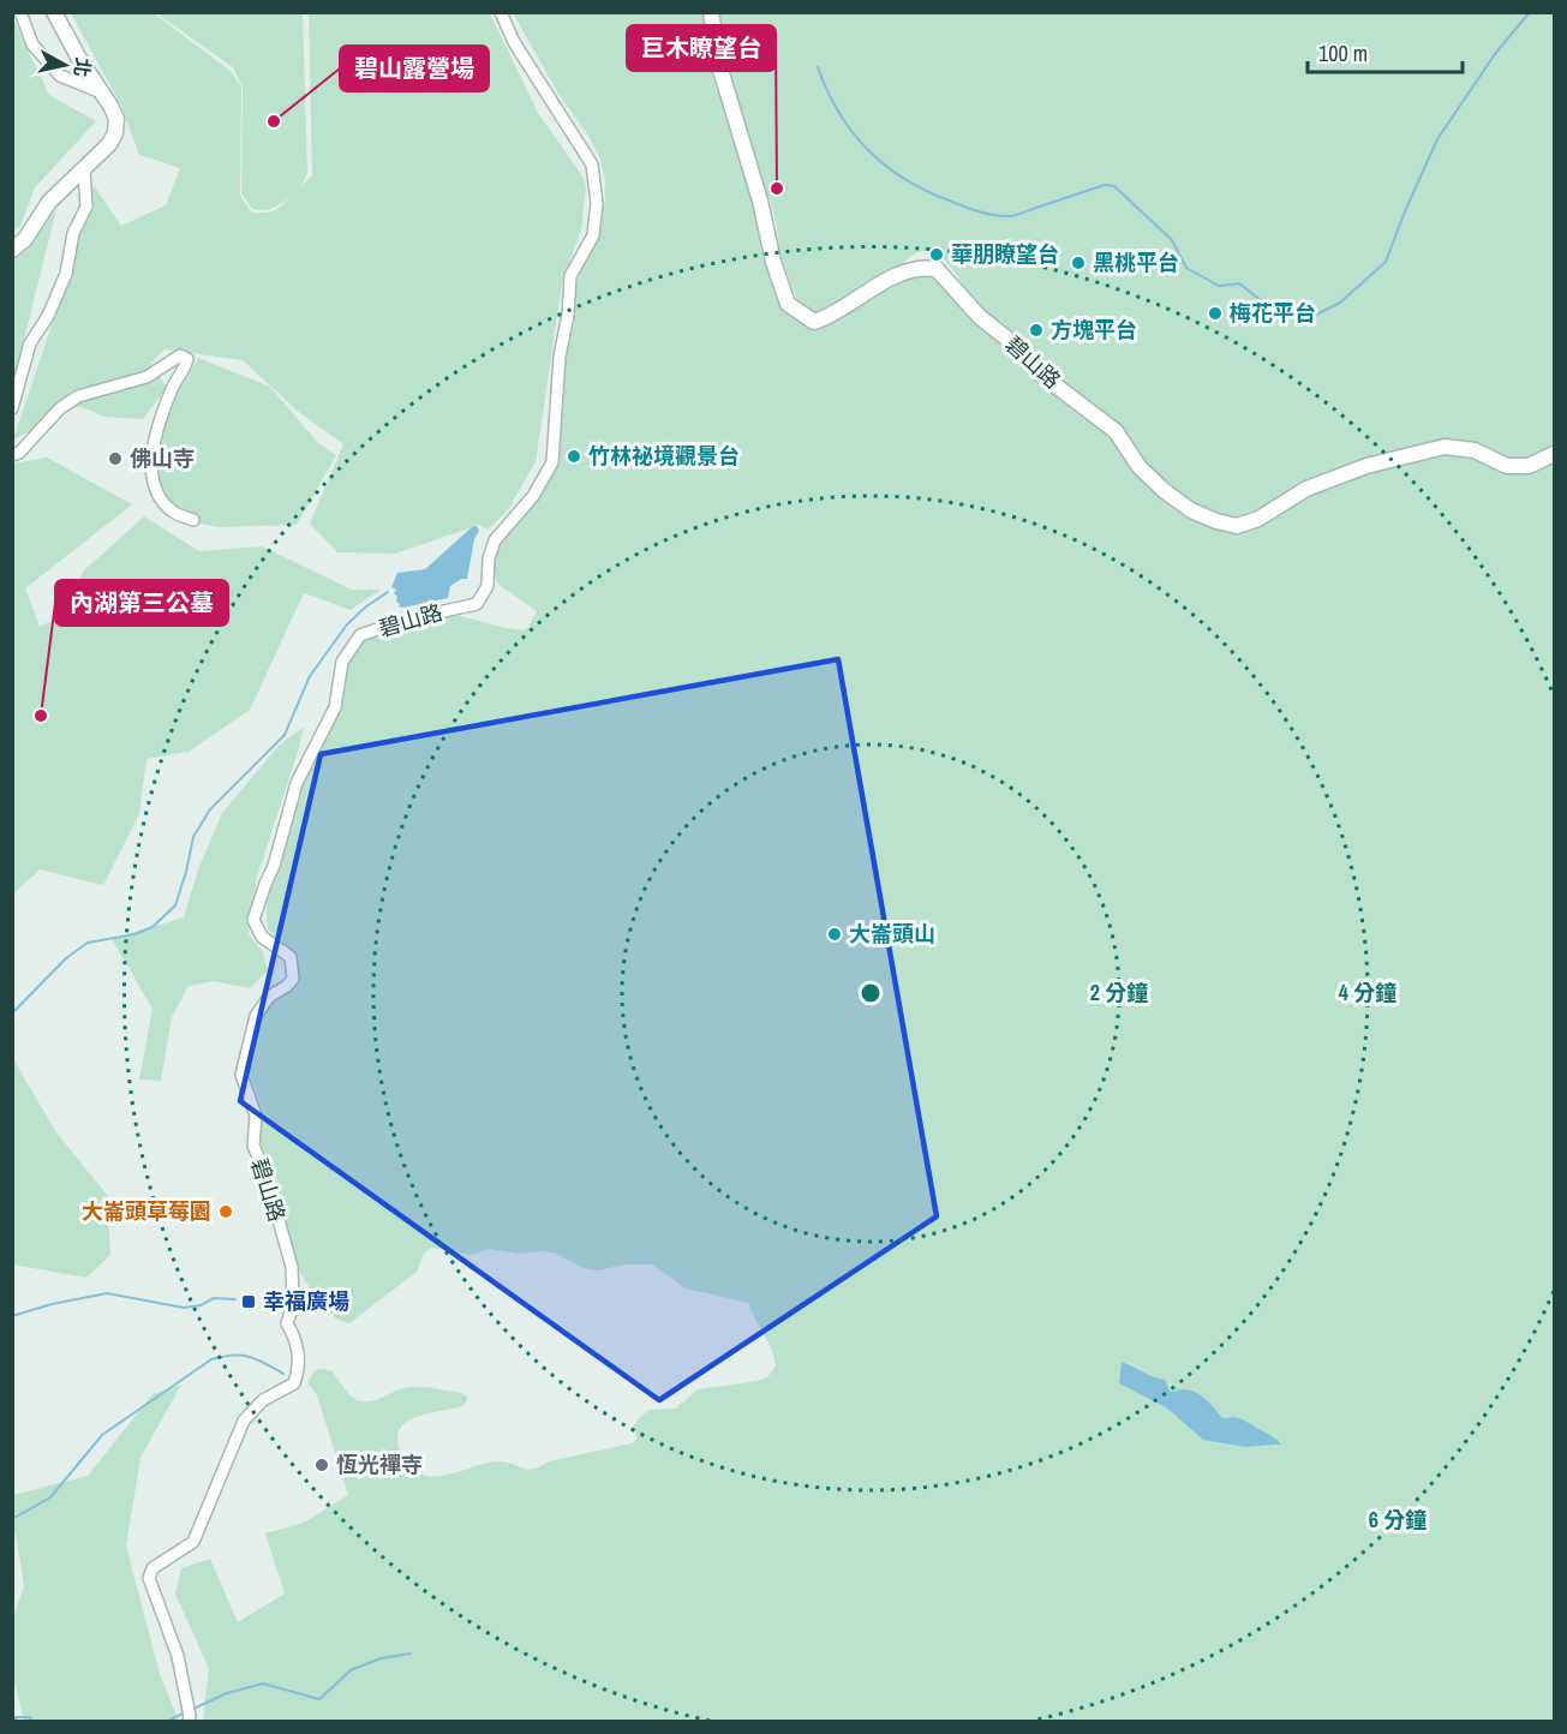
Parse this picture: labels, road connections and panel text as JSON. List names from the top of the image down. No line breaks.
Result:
{"streets":{"street":["碧山路"]},"places":{"other":["碧山露營場","巨木瞭望台","華朋瞭望台","黑桃平台","梅花平台","方塊平台","竹林祕境觀景台","佛山寺","內湖第三公墓","大崙頭山","大崙頭草莓園","恆光禪寺"],"transit":["幸福廣場"]},"scale_bar":"100 m","north":"right","rings":["2 分鐘","4 分鐘","6 分鐘"]}
